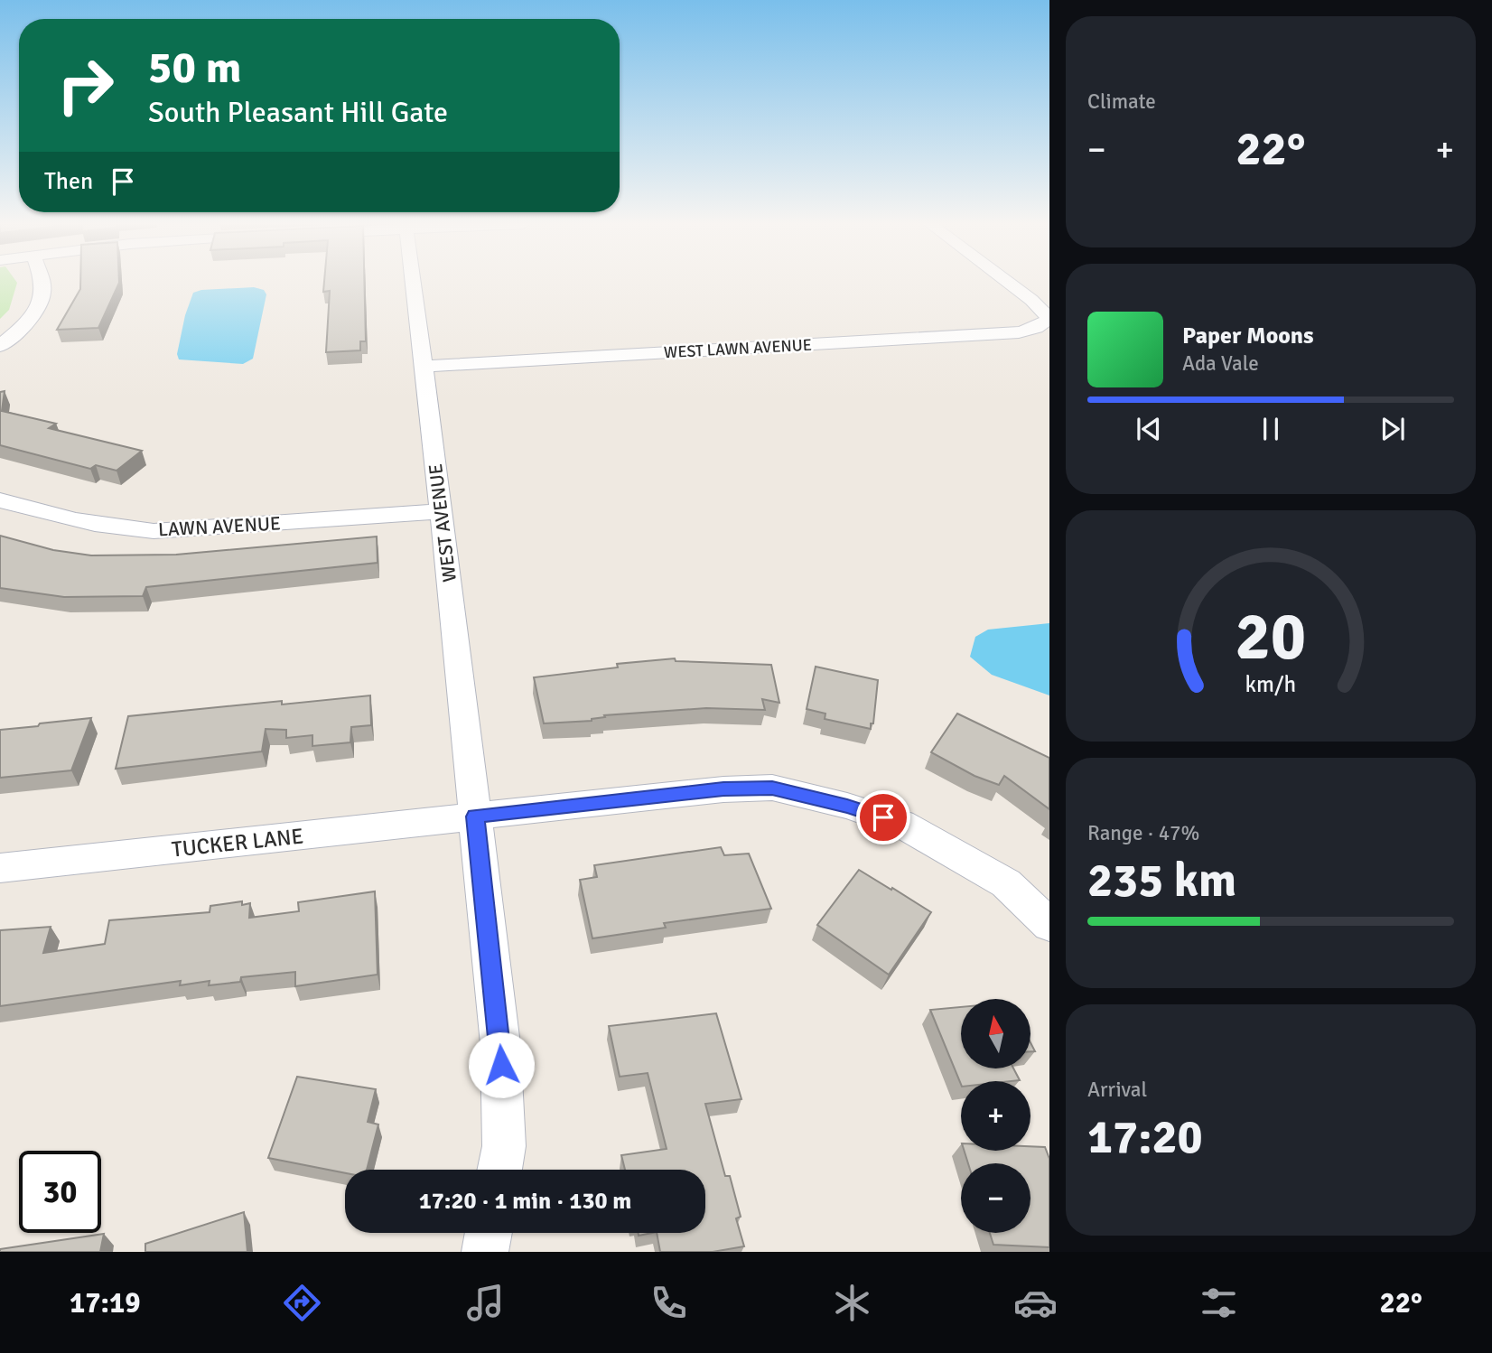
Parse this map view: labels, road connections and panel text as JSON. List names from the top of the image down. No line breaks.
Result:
{"streets":{"street":["WEST LAWN AVENUE","WEST AVENUE","LAWN AVENUE","TUCKER LANE"]},"crossings":[["WEST LAWN AVENUE","WEST AVENUE"],["WEST AVENUE","LAWN AVENUE"],["WEST AVENUE","TUCKER LANE"]],"north":"top","page":{"tile":["Climate",["Range · 47%","235 km"],["Arrival","17:20"]],"turn":["50 m","South Pleasant Hill Gate"],"heat":["−","22°","+"],"then":"Then","song":["Paper Moons","Ada Vale"],"map_buttons":["+","−"],"limit":"30","trip":"17:20 · 1 min · 130 m","tabs":["17:19","22°"],"gauge":["20","km/h"]}}
